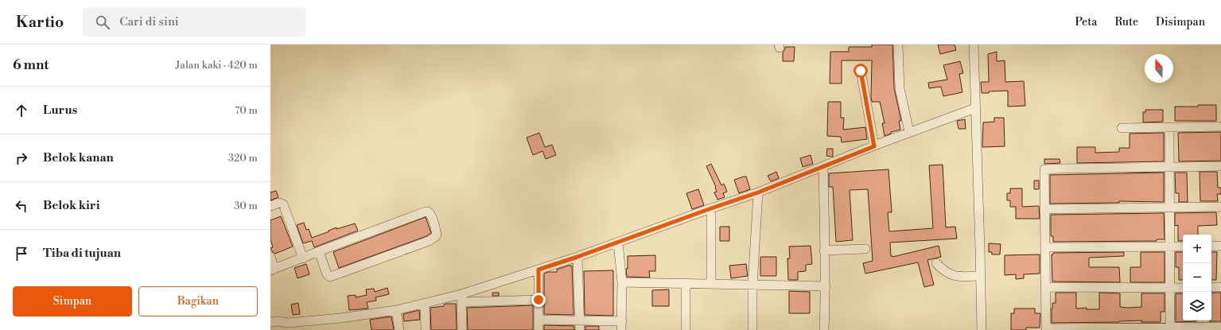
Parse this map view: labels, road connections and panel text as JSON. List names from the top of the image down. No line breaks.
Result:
{"north":"top","page":{"header":"Kartio","search":"Cari di sini","nav":["Peta","Rute","Disimpan"],"heading":["6 mnt","Jalan kaki · 420 m"],"list":[["Lurus","70 m"],["Belok kanan","320 m"],["Belok kiri","30 m"],"Tiba di tujuan"],"map_buttons":["+","−"],"buttons":["Simpan","Bagikan"]}}
